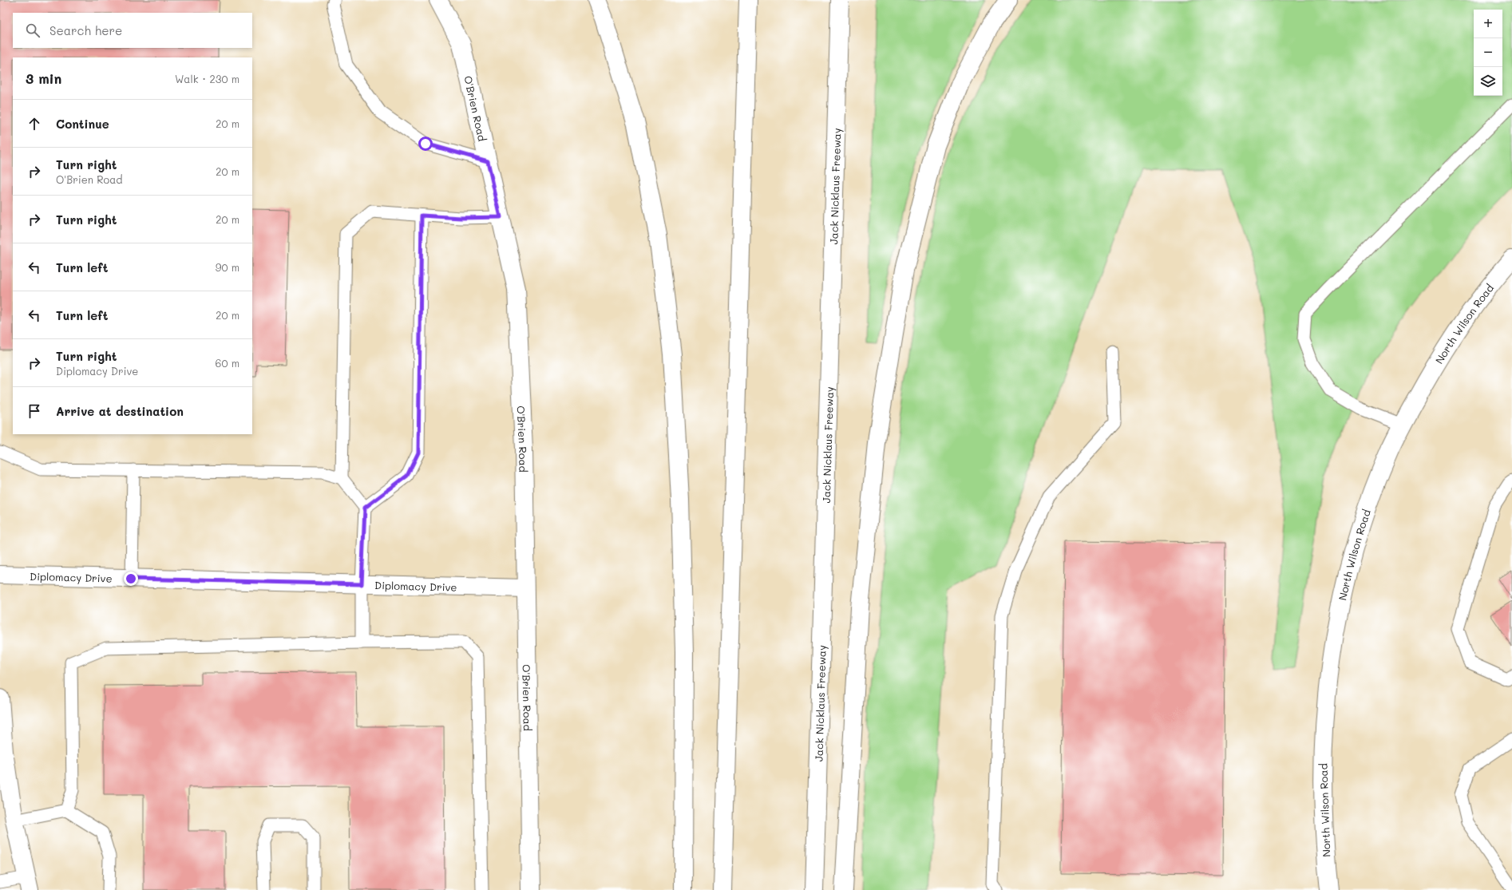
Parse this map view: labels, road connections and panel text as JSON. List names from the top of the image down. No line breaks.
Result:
{"streets":{"main road":["O'Brien Road","Jack Nicklaus Freeway","North Wilson Road","Diplomacy Drive"]},"crossings":[["O'Brien Road","Diplomacy Drive"]],"page":{"map_buttons":["+","−"],"search":"Search here","heading":["3 min","Walk · 230 m"],"list":[["Continue","20 m"],["Turn right","O'Brien Road","20 m"],["Turn right","20 m"],["Turn left","90 m"],["Turn left","20 m"],["Turn right","Diplomacy Drive","60 m"],"Arrive at destination"]}}
